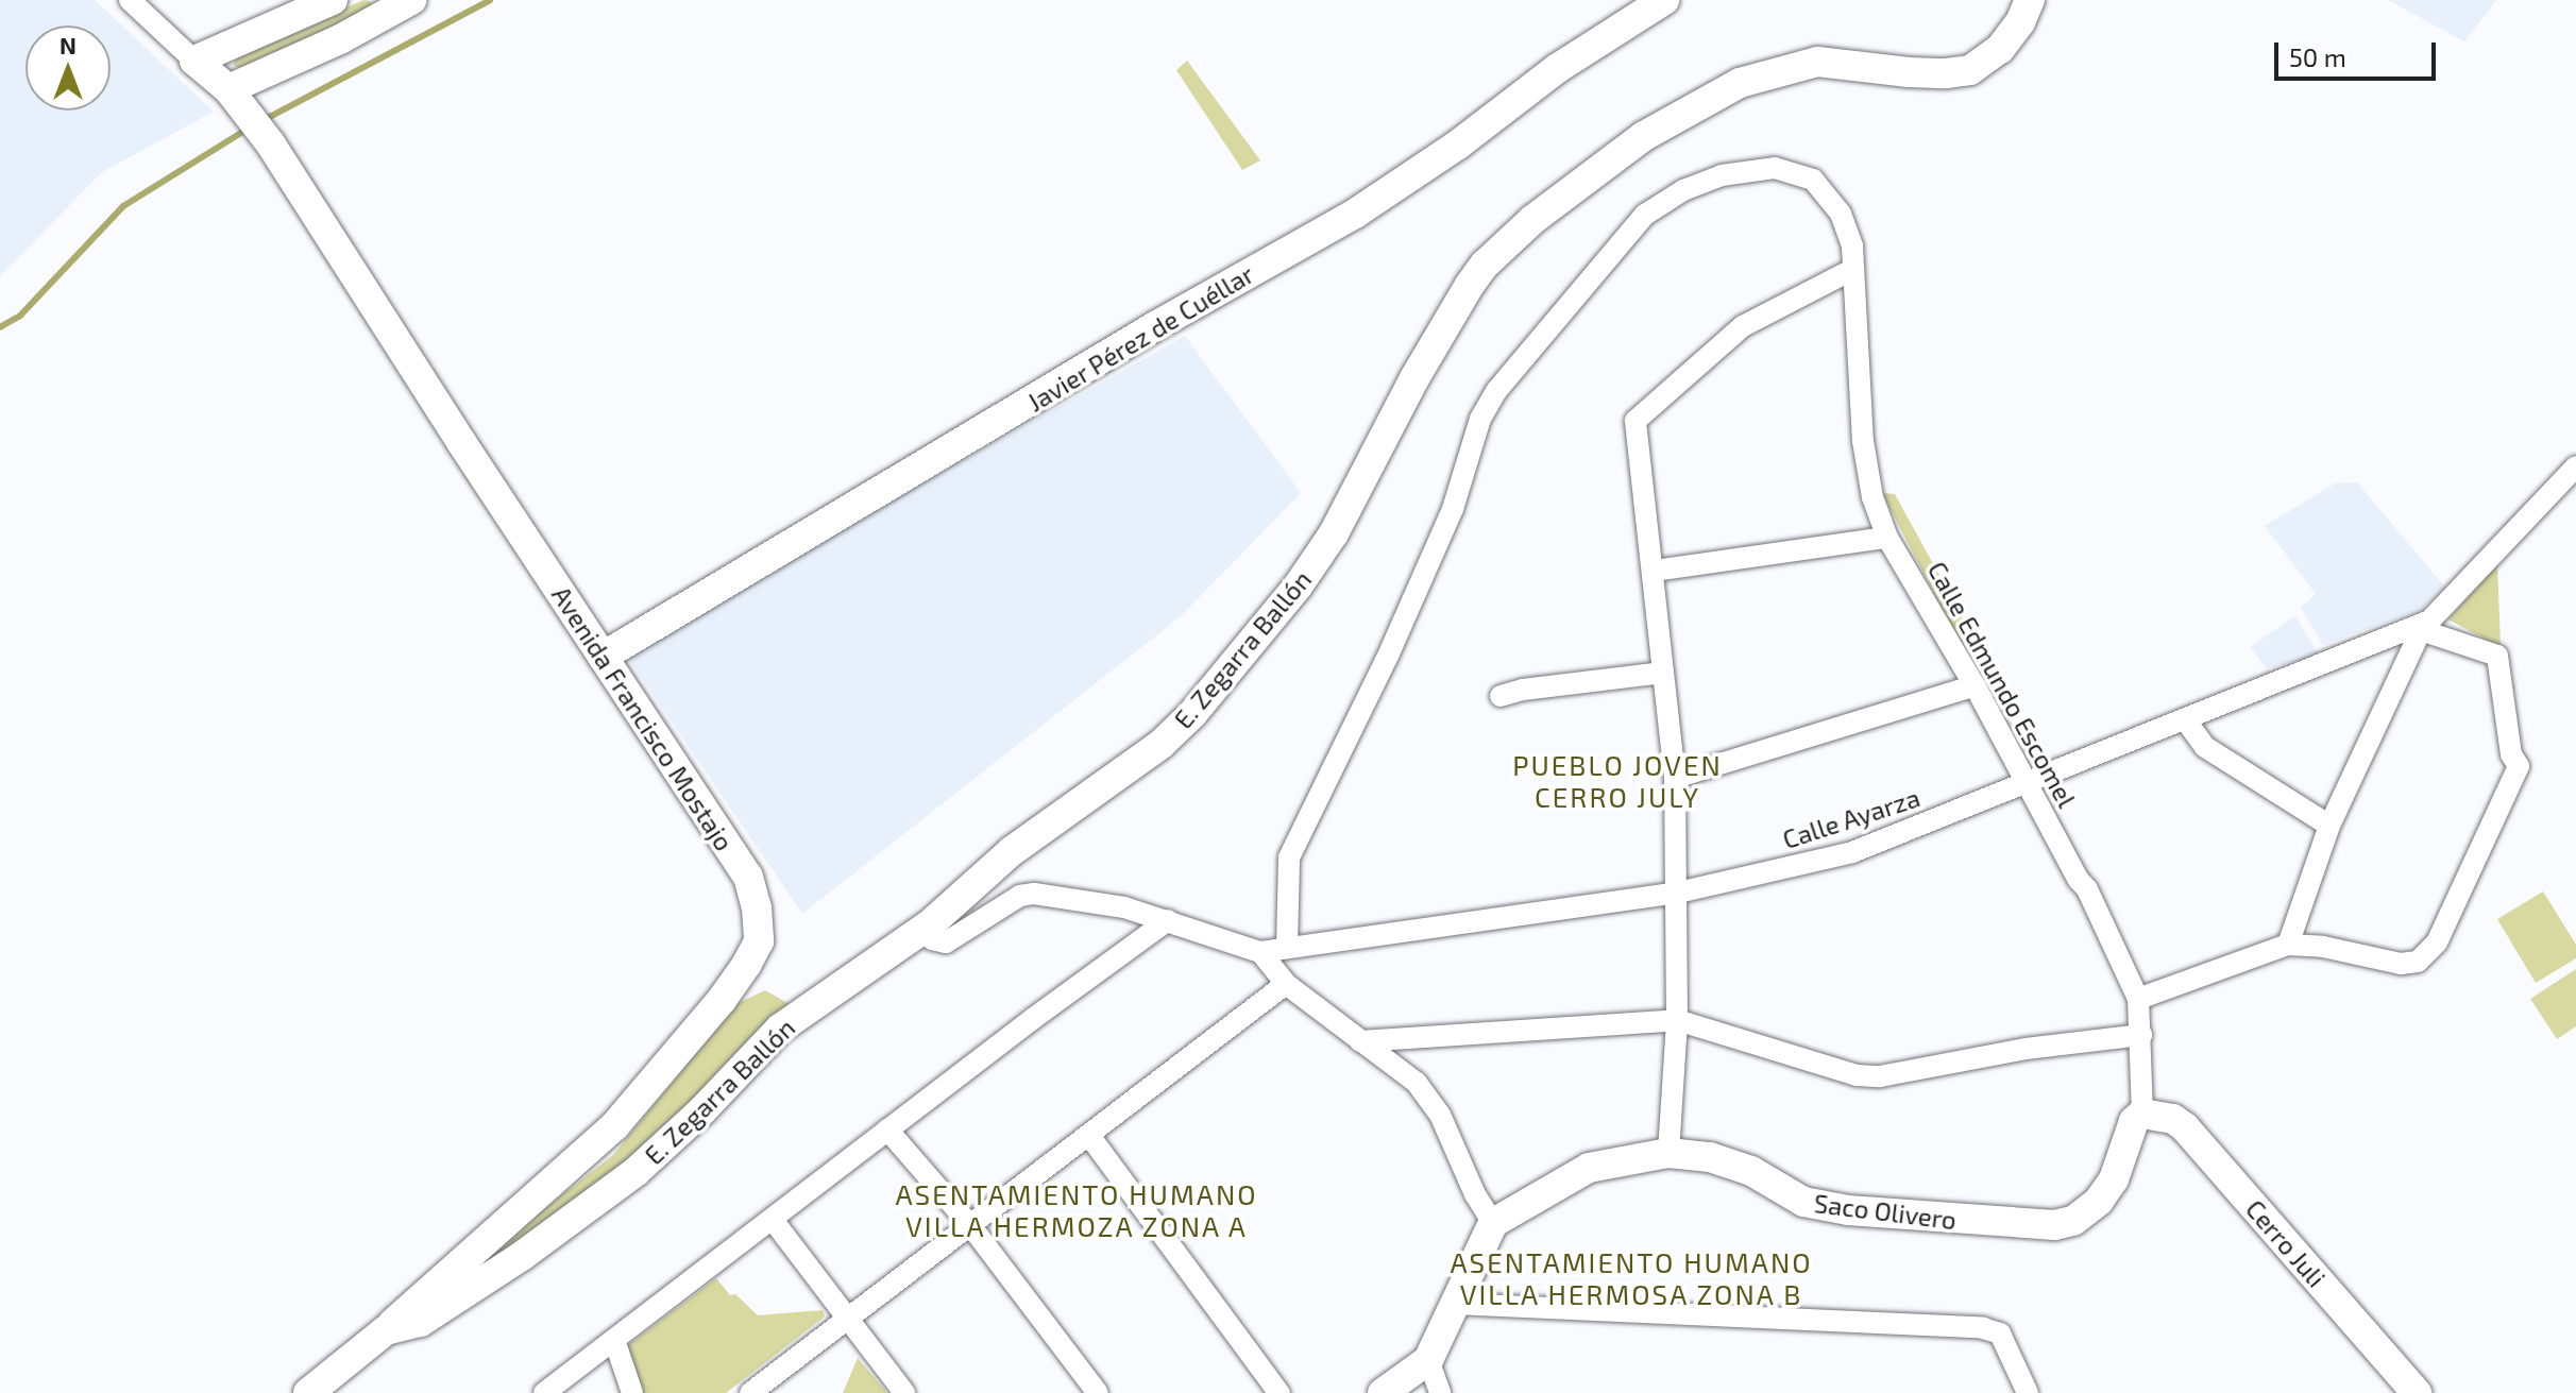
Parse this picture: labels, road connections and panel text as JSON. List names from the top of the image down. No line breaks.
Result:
{"streets":{"street":["Javier Pérez de Cuéllar","E. Zegarra Ballón","Calle Edmundo Escomel","Avenida Francisco Mostajo","Calle Ayarza","Saco Olivero","Cerro Juli"]},"crossings":[["Javier Pérez de Cuéllar","Avenida Francisco Mostajo"],["E. Zegarra Ballón","Avenida Francisco Mostajo"],["Calle Edmundo Escomel","Calle Ayarza"],["Calle Edmundo Escomel","Saco Olivero"],["Calle Edmundo Escomel","Cerro Juli"],["Saco Olivero","Cerro Juli"]],"districts":["PUEBLO JOVEN CERRO JULY","ASENTAMIENTO HUMANO VILLA HERMOZA ZONA A","ASENTAMIENTO HUMANO VILLA HERMOSA ZONA B"],"scale_bar":"50 m","north":"top"}
